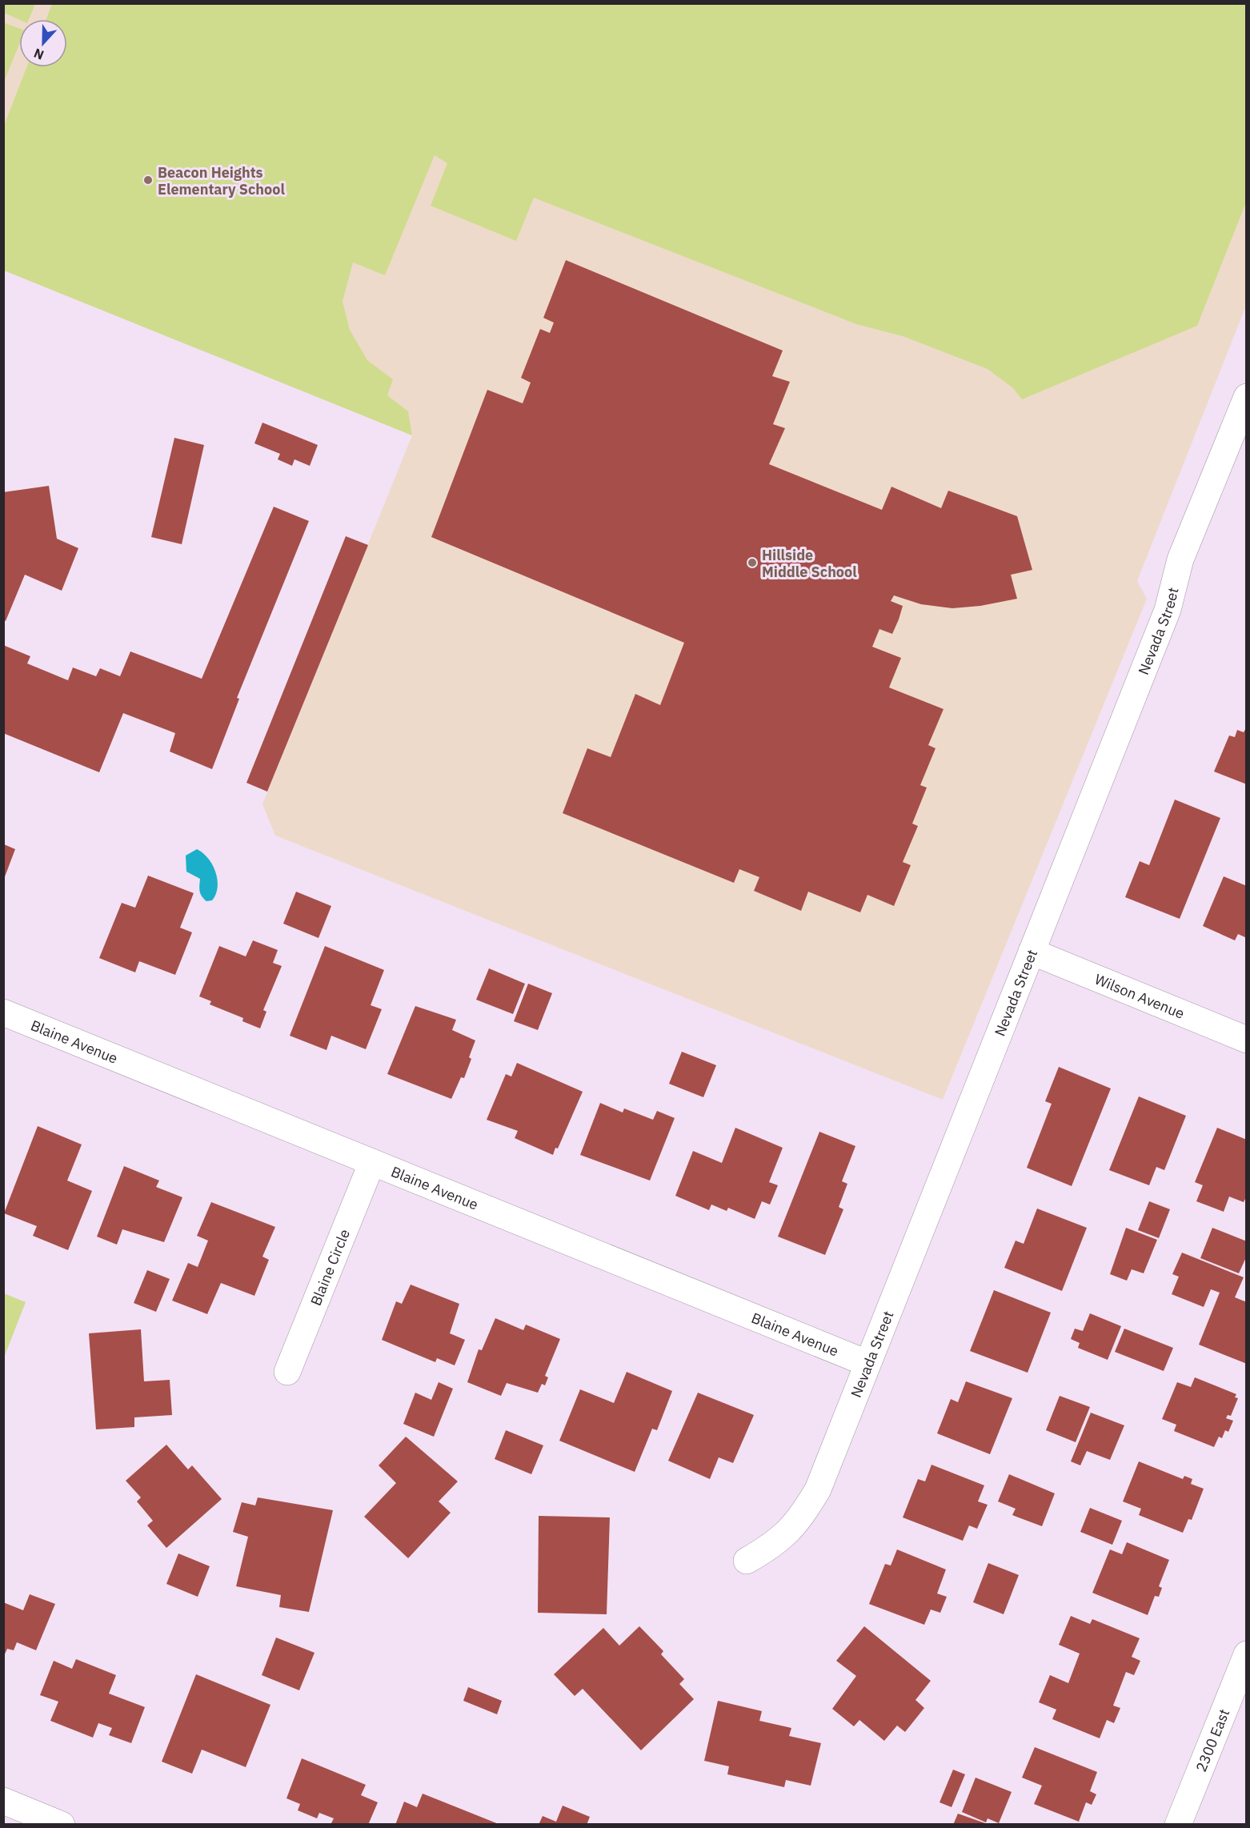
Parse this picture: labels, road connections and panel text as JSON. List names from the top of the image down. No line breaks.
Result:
{"streets":{"street":["Nevada Street","Wilson Avenue","Blaine Avenue","Blaine Circle","2300 East"]},"crossings":[["Nevada Street","Wilson Avenue"],["Nevada Street","Blaine Avenue"],["Blaine Avenue","Blaine Circle"]],"places":["Beacon Heights Elementary School","Hillside Middle School"],"north":"bottom"}
